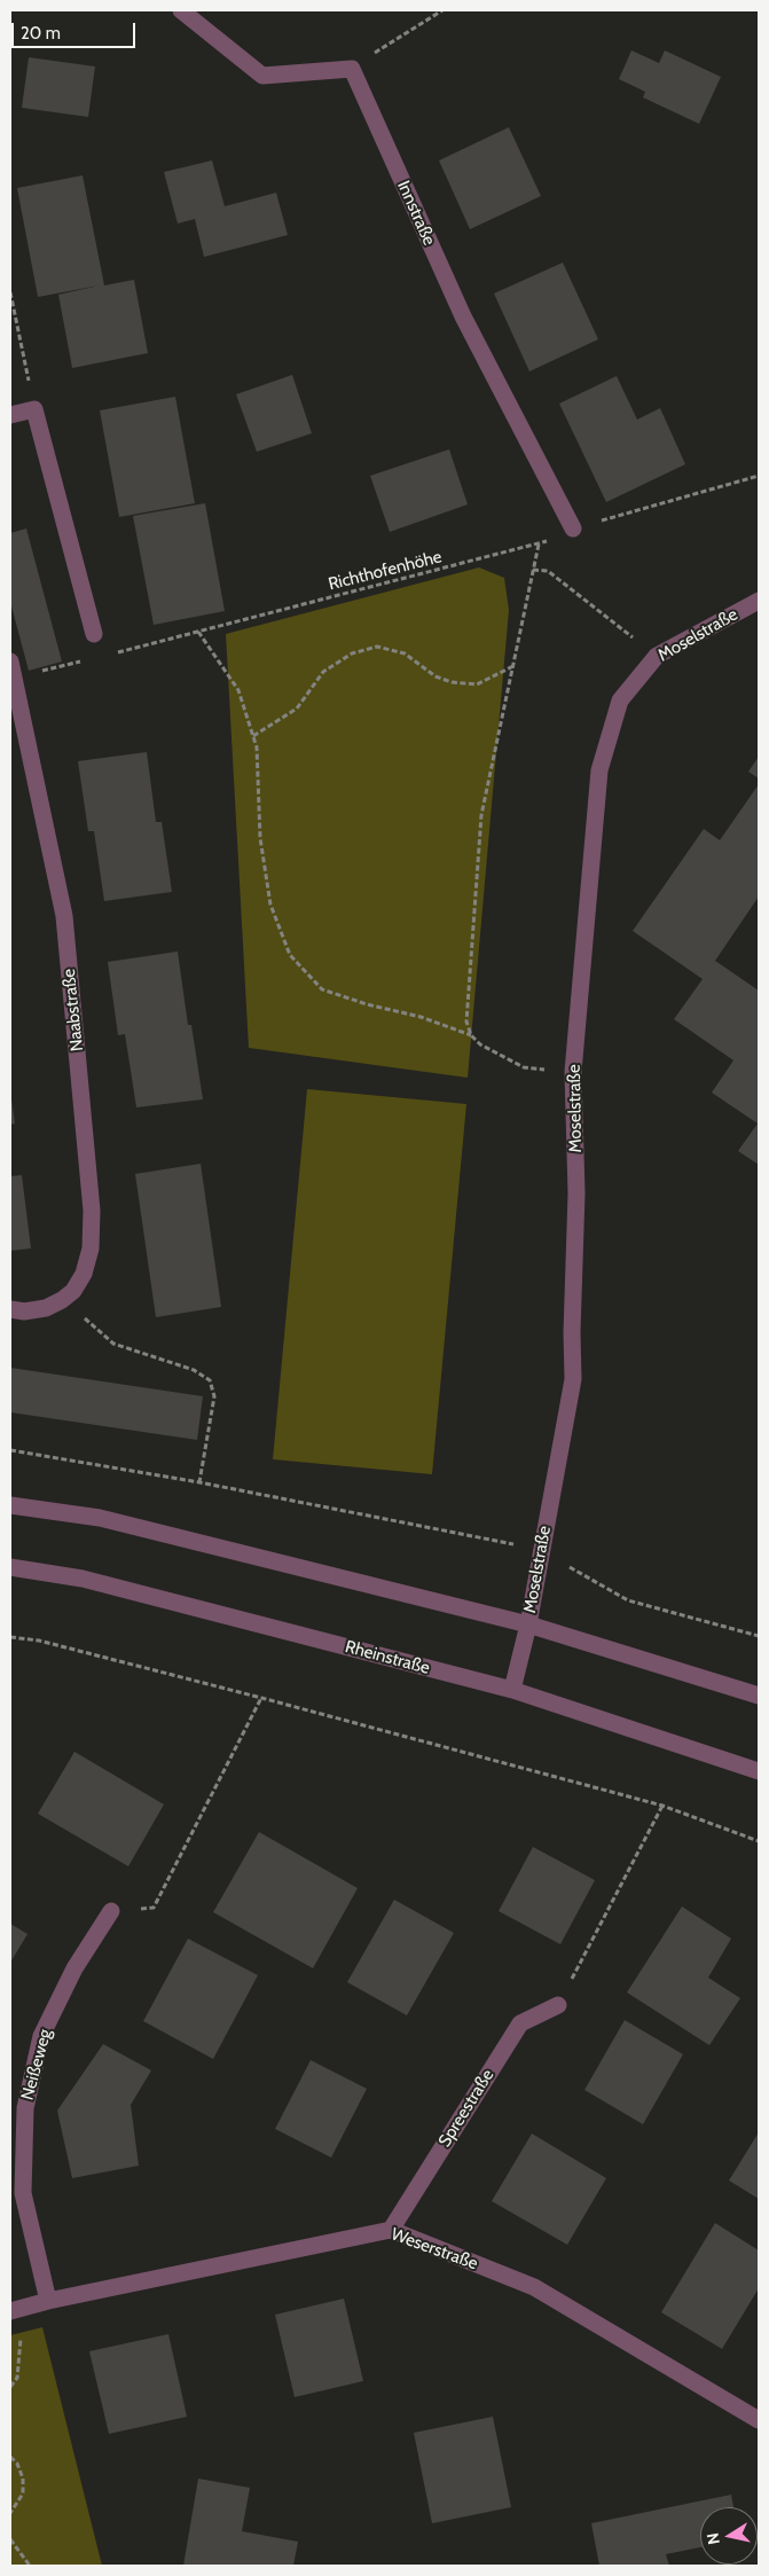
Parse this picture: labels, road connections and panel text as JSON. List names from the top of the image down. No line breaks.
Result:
{"streets":{"street":["Innstraße","Moselstraße","Naabstraße","Rheinstraße","Neißeweg","Spreestraße","Weserstraße"],"path":["Richthofenhöhe"]},"crossings":[["Innstraße","Richthofenhöhe"],["Moselstraße","Rheinstraße"],["Neißeweg","Weserstraße"],["Spreestraße","Weserstraße"]],"scale_bar":"20 m","north":"left"}
